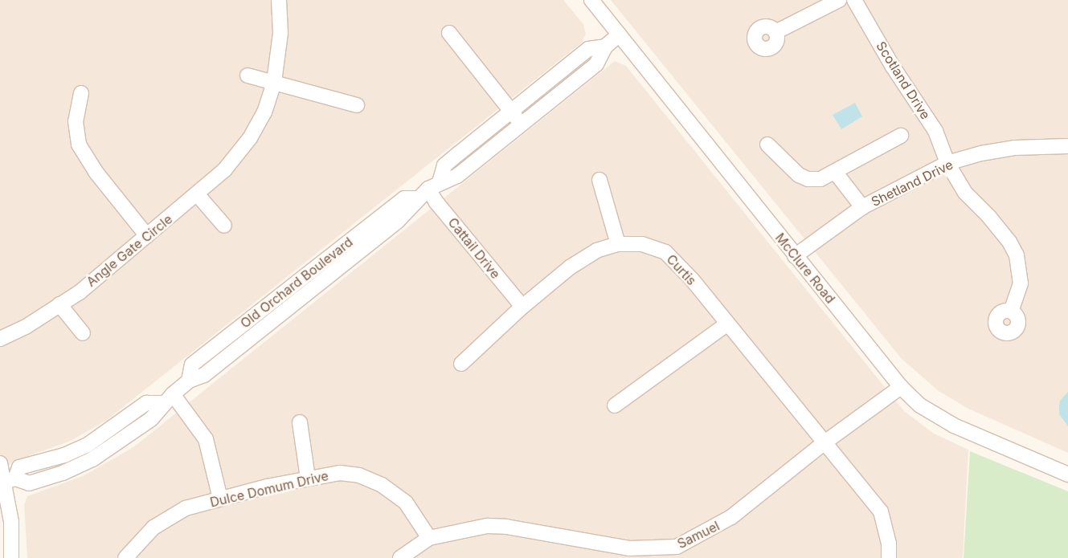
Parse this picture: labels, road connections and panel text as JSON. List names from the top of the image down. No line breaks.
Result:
{"streets":{"street":["Scotland Drive","Shetland Drive","Cattail Drive","Angle Gate Circle","McClure Road","Curtis","Old Orchard Boulevard","Dulce Domum Drive","Samuel"]},"crossings":[["Scotland Drive","Shetland Drive"],["Shetland Drive","McClure Road"],["Cattail Drive","Curtis"],["Cattail Drive","Old Orchard Boulevard"],["McClure Road","Old Orchard Boulevard"],["McClure Road","Samuel"],["Curtis","Samuel"],["Dulce Domum Drive","Samuel"]]}
